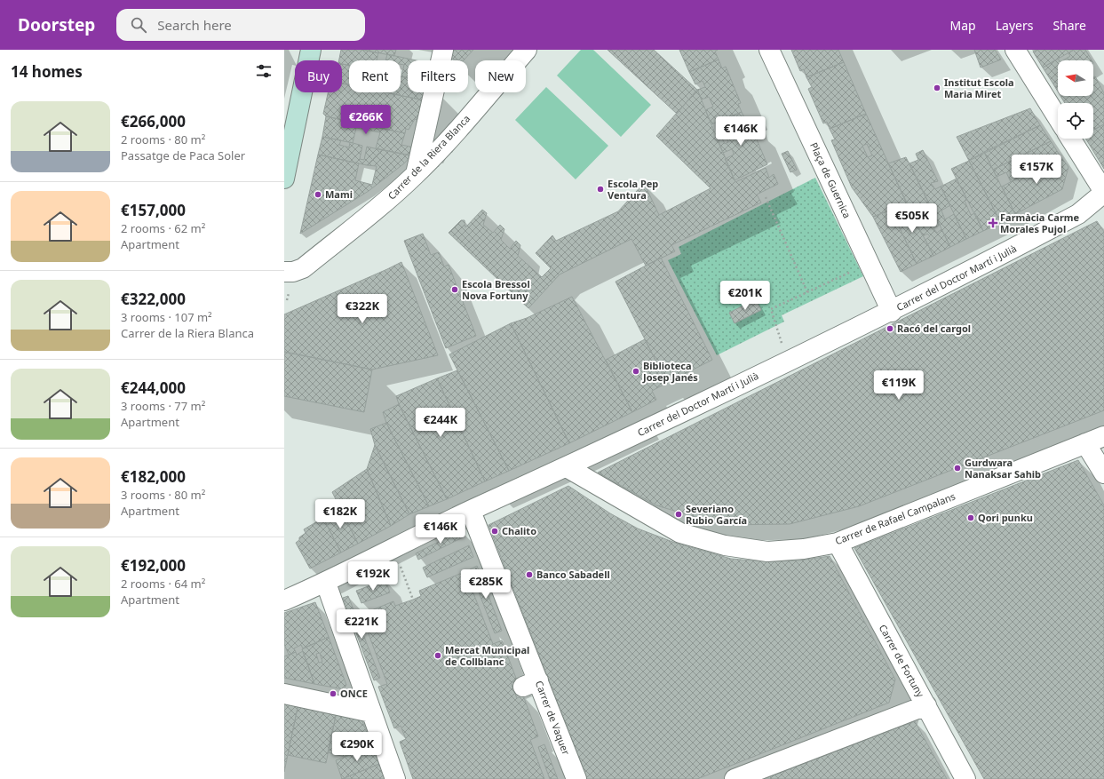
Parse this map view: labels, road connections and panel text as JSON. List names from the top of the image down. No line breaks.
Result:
{"streets":{"street":["Carrer de la Riera Blanca","Plaça de Guernica","Carrer del Doctor Martí i Julià","Carrer de Rafael Campalans","Carrer de Fortuny","Carrer de Vaquer"]},"crossings":[["Plaça de Guernica","Carrer del Doctor Martí i Julià"],["Carrer del Doctor Martí i Julià","Carrer de Rafael Campalans"],["Carrer de Rafael Campalans","Carrer de Fortuny"]],"places":{"other":["Institut Escola Maria Miret","Escola Pep Ventura","Mami","Escola Bressol Nova Fortuny","Racó del cargol","Biblioteca Josep Janés","Gurdwara Nanaksar Sahib","Severiano Rubio García","Qori punku","Chalito","Banco Sabadell","Mercat Municipal de Collblanc","ONCE"],"health":["Farmàcia Carme Morales Pujol"]},"north":"left","page":{"header":"Doorstep","search":"Search here","nav":["Map","Layers","Share"],"heading":"14 homes","chip":["Buy","Rent","Filters","New"],"list":[{"name":"€266,000","note":"2 rooms · 80 m² · Passatge de Paca Soler"},{"name":"€157,000","note":"2 rooms · 62 m² · Apartment"},{"name":"€322,000","note":"3 rooms · 107 m² · Carrer de la Riera Blanca"},{"name":"€244,000","note":"3 rooms · 77 m² · Apartment"},{"name":"€182,000","note":"3 rooms · 80 m² · Apartment"},{"name":"€192,000","note":"2 rooms · 64 m² · Apartment"}],"price":["€266K","€146K","€157K","€505K","€201K","€322K","€119K","€244K","€182K","€146K","€192K","€285K","€221K","€290K"]}}
